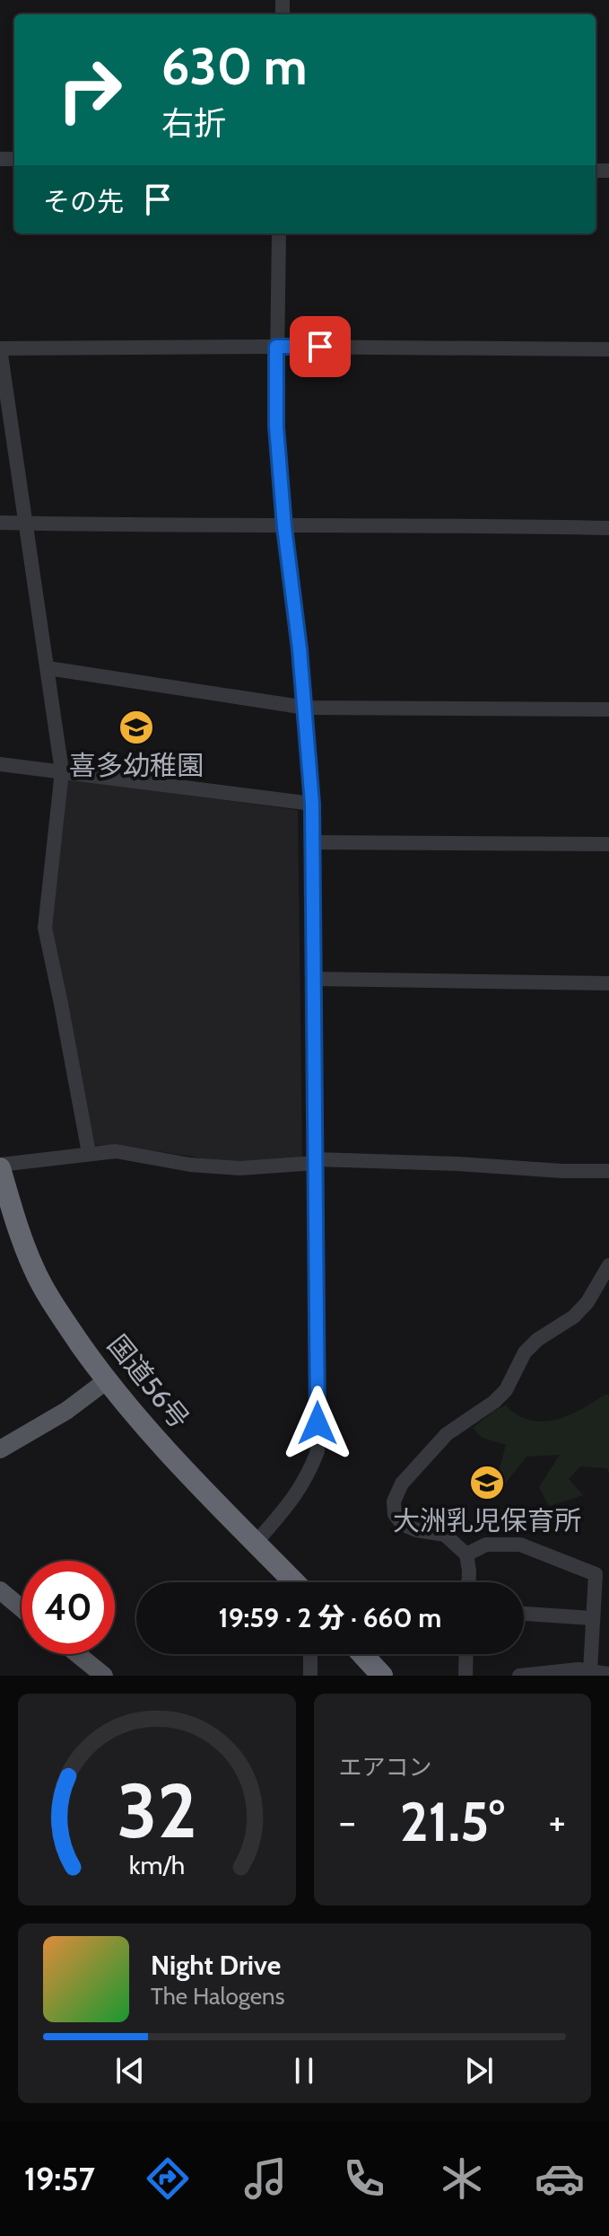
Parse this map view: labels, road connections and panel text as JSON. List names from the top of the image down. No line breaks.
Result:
{"streets":{"highway":["国道56号"]},"places":{"school or university":["喜多幼稚園","大洲乳児保育所"]},"page":{"turn":["630 m","右折"],"then":"その先","limit":"40","trip":"19:59 · 2 分 · 660 m","tile":"エアコン","heat":["−","21.5°","+"],"song":["Night Drive","The Halogens"],"tabs":"19:57","gauge":["32","km/h"]}}
